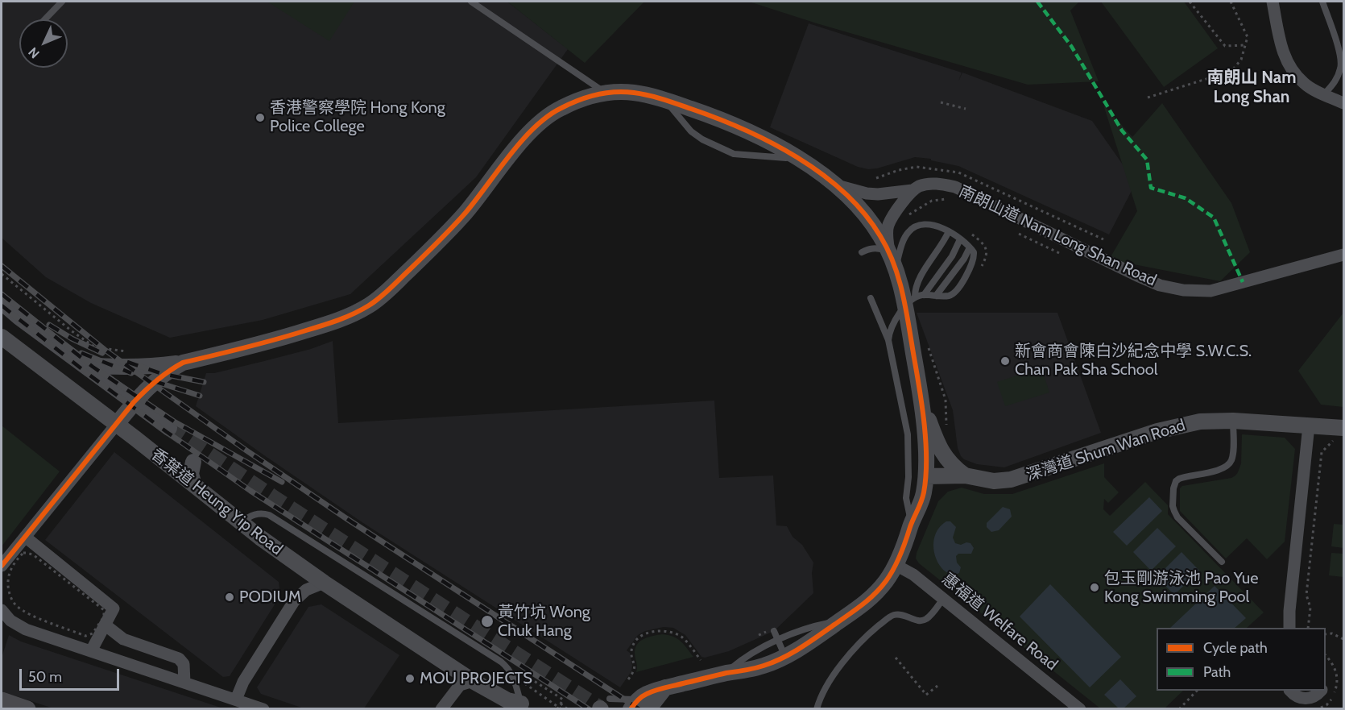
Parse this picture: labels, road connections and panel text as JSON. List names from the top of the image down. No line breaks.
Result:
{"streets":{"street":["南朗山道 Nam Long Shan Road","深灣道 Shum Wan Road","香葉道 Heung Yip Road","惠福道 Welfare Road"]},"districts":["南朗山 Nam Long Shan"],"places":["香港警察學院 Hong Kong Police College","新會商會陳白沙紀念中學 S.W.C.S. Chan Pak Sha School","包玉剛游泳池 Pao Yue Kong Swimming Pool","PODIUM","黃竹坑 Wong Chuk Hang","MOU PROJECTS"],"legend":["Cycle path","Path"],"scale_bar":"50 m","north":"bottom left"}
